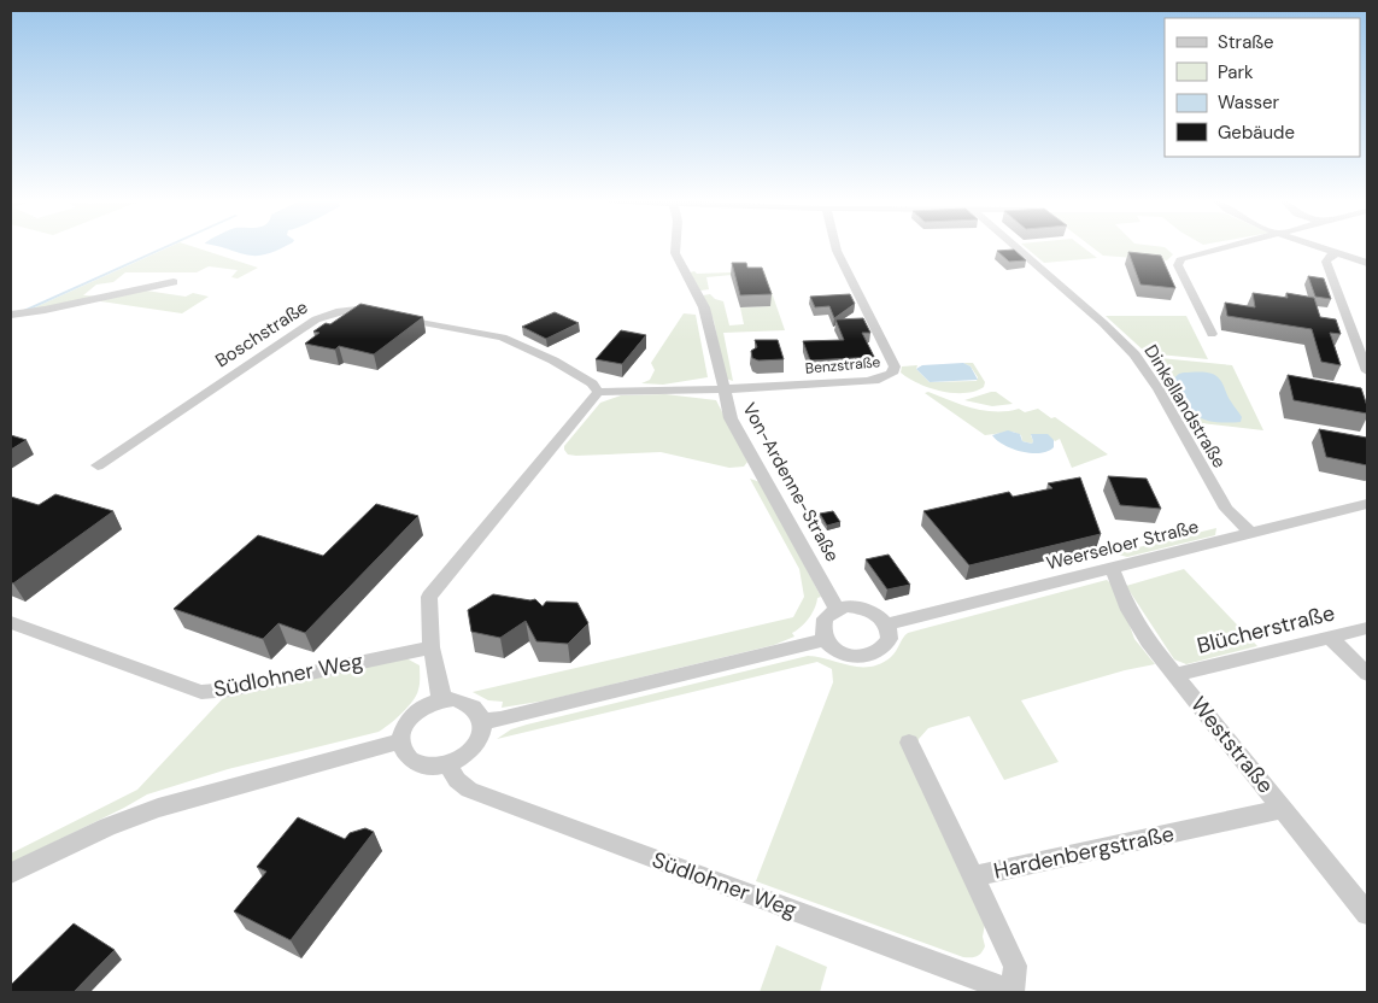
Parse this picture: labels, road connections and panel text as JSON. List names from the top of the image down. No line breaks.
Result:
{"streets":{"street":["Boschstraße","Benzstraße","Dinkellandstraße","Von-Ardenne-Straße","Weerseloer Straße","Blücherstraße","Südlohner Weg","Weststraße","Hardenbergstraße"]},"crossings":[["Benzstraße","Von-Ardenne-Straße"],["Dinkellandstraße","Weerseloer Straße"],["Von-Ardenne-Straße","Weerseloer Straße"],["Weerseloer Straße","Weststraße"],["Blücherstraße","Weststraße"],["Südlohner Weg","Hardenbergstraße"],["Weststraße","Hardenbergstraße"]],"legend":["Straße","Park","Wasser","Gebäude"]}
